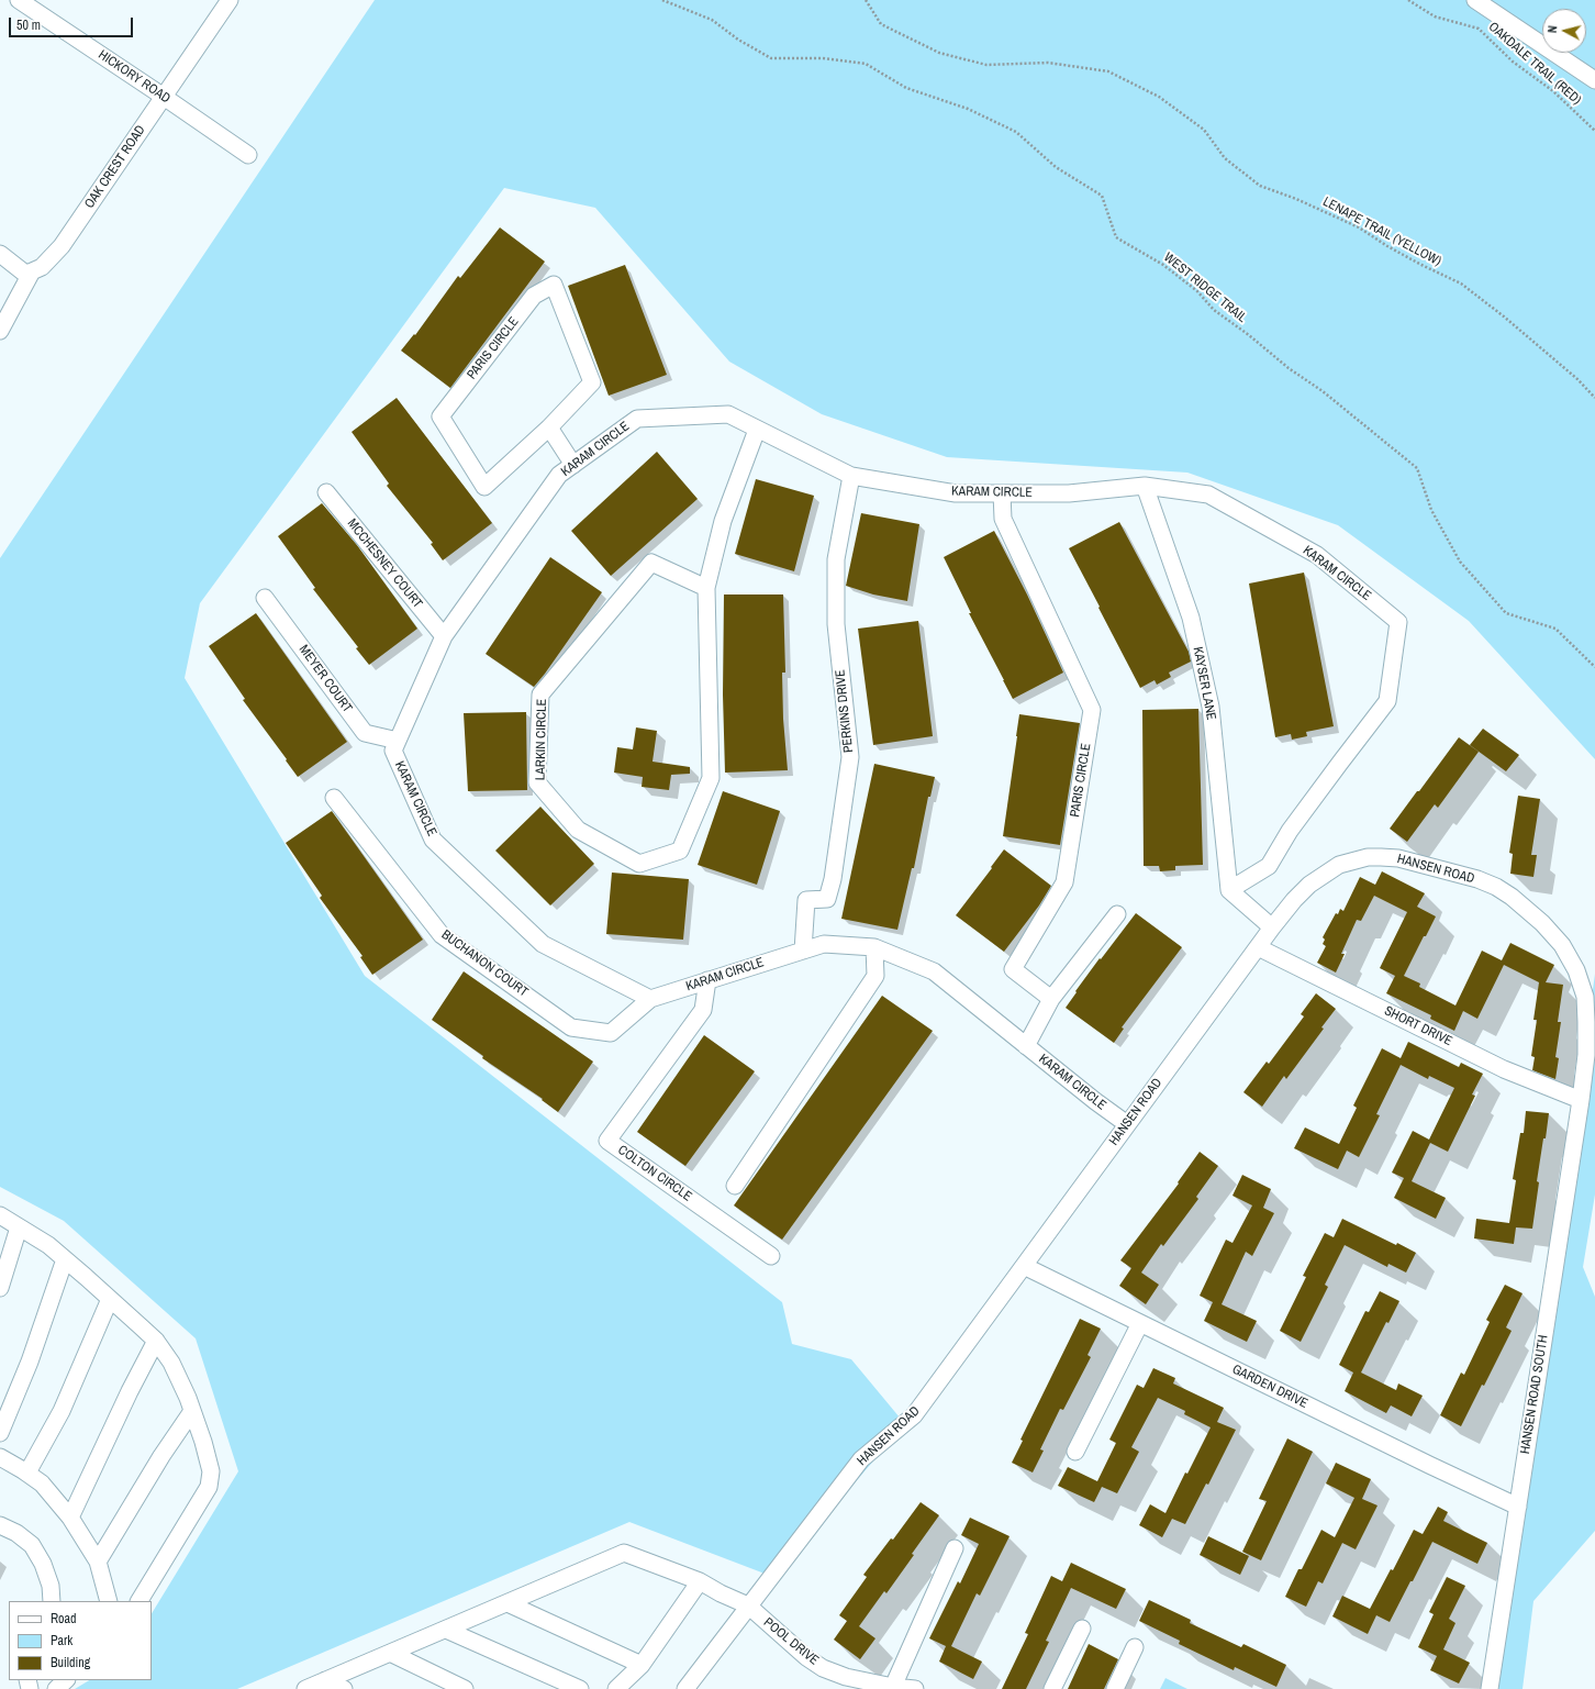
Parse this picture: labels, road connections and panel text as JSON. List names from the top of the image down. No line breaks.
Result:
{"streets":{"street":["HICKORY ROAD","OAK CREST ROAD","PARIS CIRCLE","KARAM CIRCLE","MCCHESNEY COURT","MEYER COURT","KAYSER LANE","PERKINS DRIVE","LARKIN CIRCLE","HANSEN ROAD","BUCHANON COURT","SHORT DRIVE","COLTON CIRCLE","GARDEN DRIVE","HANSEN ROAD SOUTH","POOL DRIVE"],"path":["OAKDALE TRAIL (RED)","LENAPE TRAIL (YELLOW)","WEST RIDGE TRAIL"]},"crossings":[["HICKORY ROAD","OAK CREST ROAD"],["PARIS CIRCLE","KARAM CIRCLE"],["KARAM CIRCLE","MCCHESNEY COURT"],["KARAM CIRCLE","MEYER COURT"],["KARAM CIRCLE","KAYSER LANE"],["KARAM CIRCLE","PERKINS DRIVE"],["KARAM CIRCLE","LARKIN CIRCLE"],["KARAM CIRCLE","HANSEN ROAD"],["KARAM CIRCLE","BUCHANON COURT"],["KARAM CIRCLE","COLTON CIRCLE"],["HANSEN ROAD","SHORT DRIVE"],["HANSEN ROAD","GARDEN DRIVE"],["HANSEN ROAD","HANSEN ROAD SOUTH"],["HANSEN ROAD","POOL DRIVE"],["SHORT DRIVE","HANSEN ROAD SOUTH"],["GARDEN DRIVE","HANSEN ROAD SOUTH"]],"legend":["Road","Park","Building"],"scale_bar":"50 m","north":"left"}
